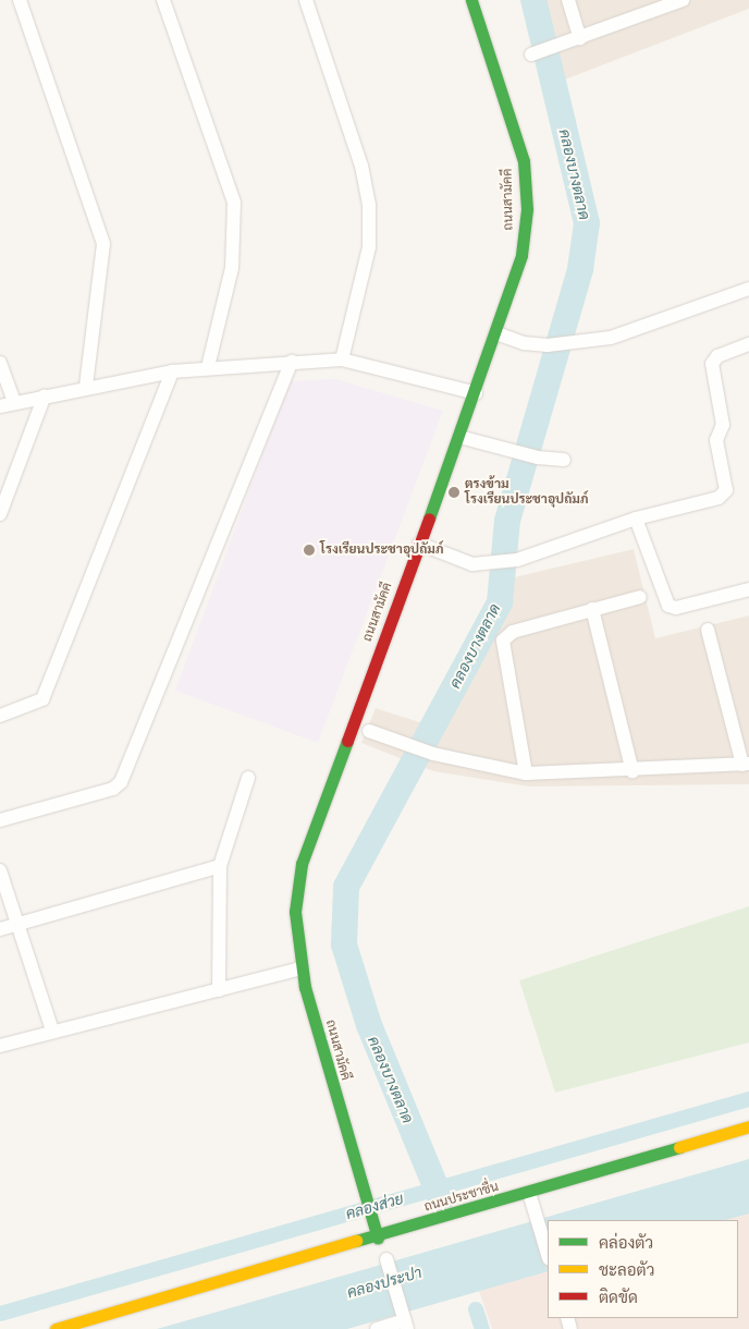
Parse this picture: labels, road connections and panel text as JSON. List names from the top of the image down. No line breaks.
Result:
{"streets":{"main road":["ถนนสามัคคี","ถนนประชาชื่น"]},"crossings":[["ถนนสามัคคี","ถนนประชาชื่น"]],"water":["คลองบางตลาด","คลองส่วย","คลองประปา"],"places":["ตรงข้าม โรงเรียนประชาอุปถัมภ์","โรงเรียนประชาอุปถัมภ์"],"legend":["คล่องตัว","ชะลอตัว","ติดขัด"]}
